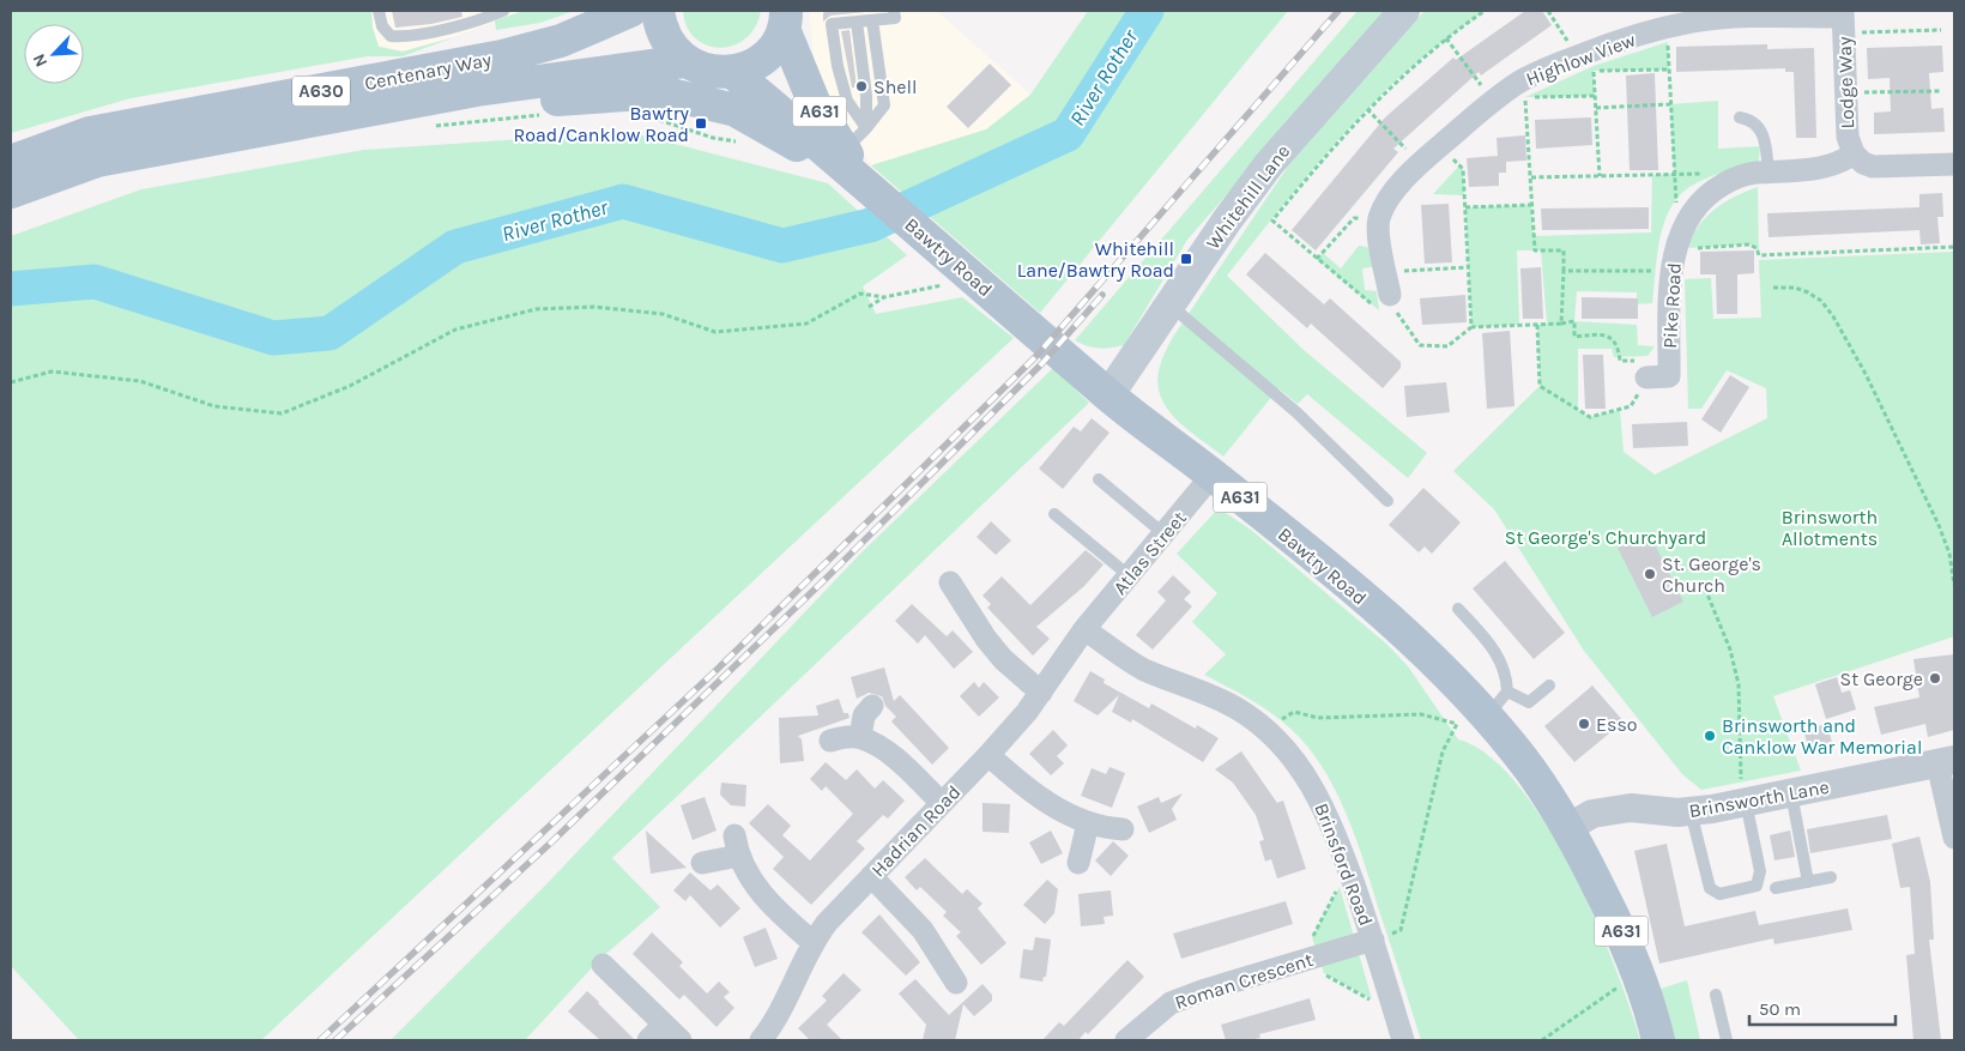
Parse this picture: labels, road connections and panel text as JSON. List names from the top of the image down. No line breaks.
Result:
{"streets":{"main road":["Centenary Way","A630","A631","Whitehill Lane","Bawtry Road"],"street":["Highlow View","Lodge Way","Pike Road","Atlas Street","Brinsworth Lane","Hadrian Road","Brinsford Road","Roman Crescent"]},"crossings":[["Highlow View","Lodge Way"],["Lodge Way","Pike Road"],["A630","Bawtry Road"],["Whitehill Lane","Bawtry Road"],["Bawtry Road","Atlas Street"],["Bawtry Road","Brinsworth Lane"],["Atlas Street","Hadrian Road"],["Atlas Street","Brinsford Road"],["Hadrian Road","Brinsford Road"],["Brinsford Road","Roman Crescent"]],"water":["River Rother"],"parks":["Brinsworth Allotments","St George's Churchyard"],"places":{"other":["Shell","St. George's Church","St George","Esso","Brinsworth and Canklow War Memorial"],"transit":["Bawtry Road/Canklow Road","Whitehill Lane/Bawtry Road"]},"scale_bar":"50 m","north":"bottom left"}
